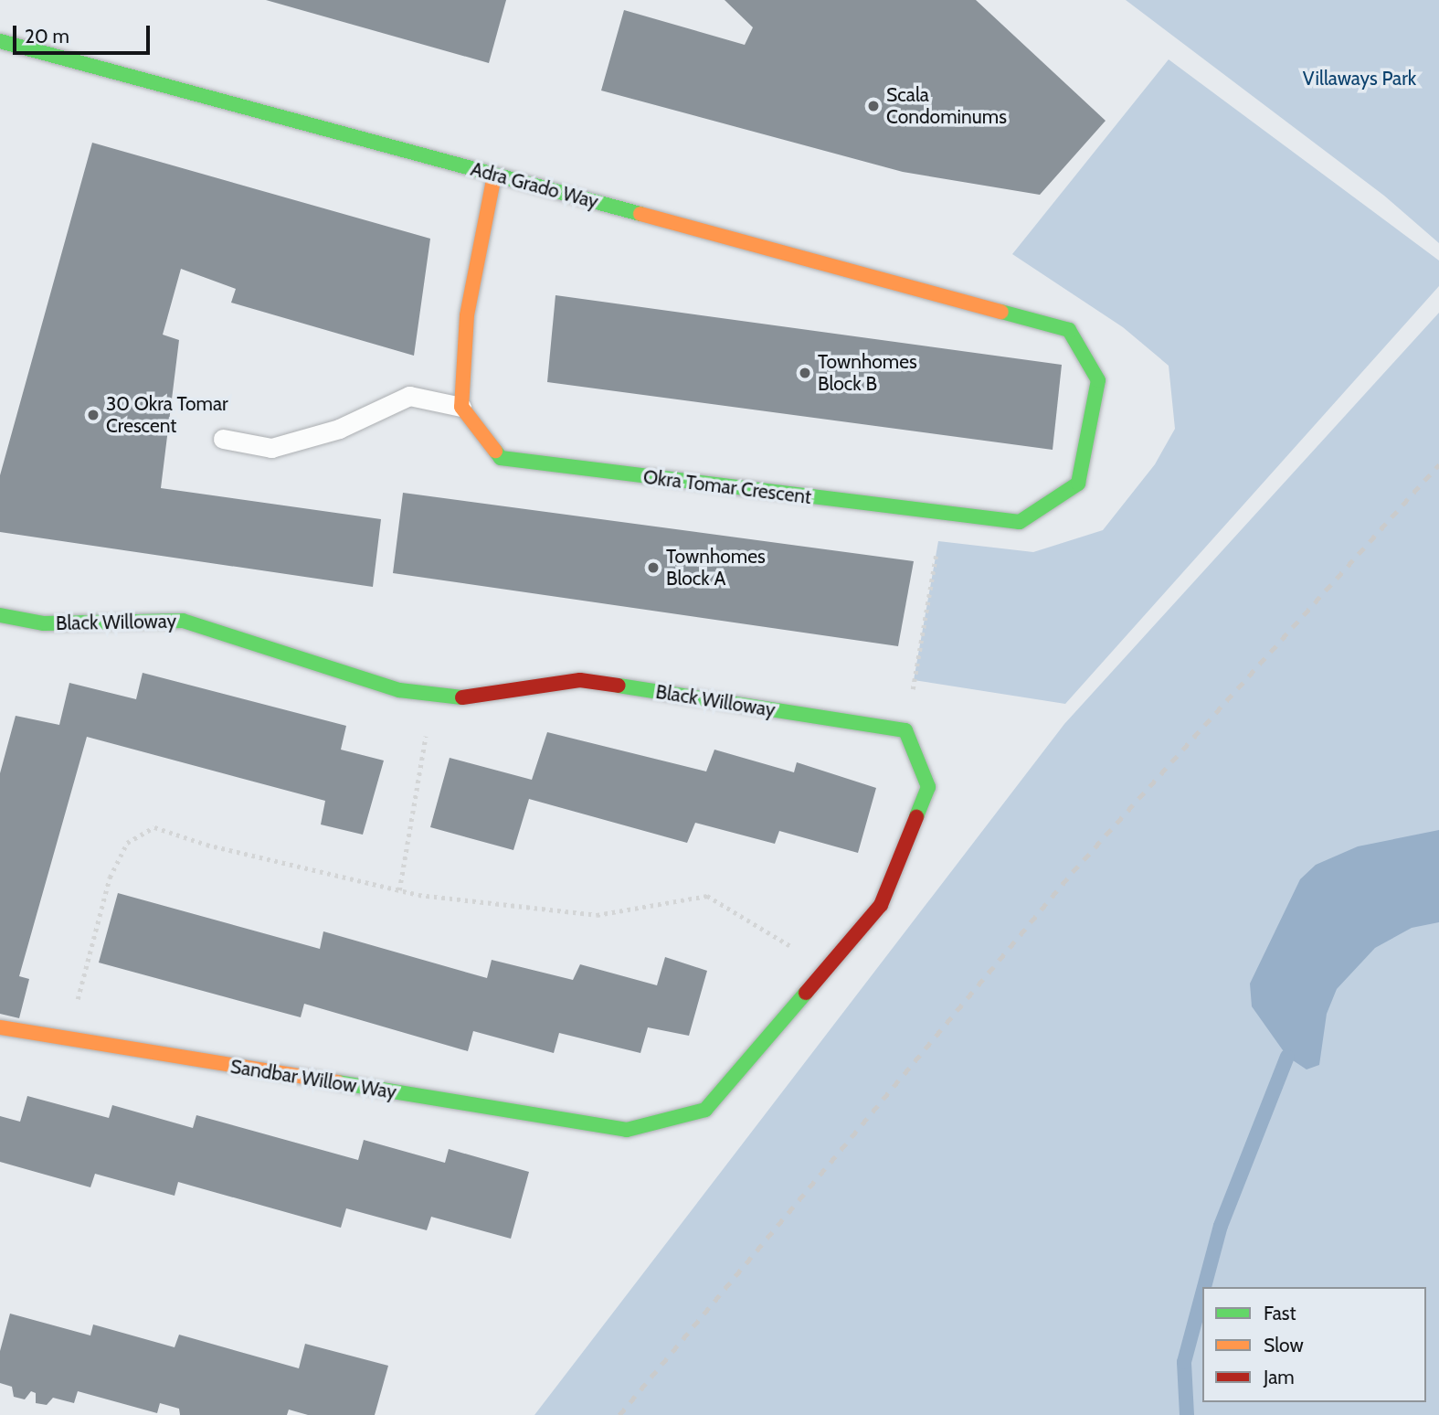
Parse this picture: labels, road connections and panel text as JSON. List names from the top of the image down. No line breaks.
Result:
{"streets":{"street":["Adra Grado Way","Okra Tomar Crescent","Black Willoway","Sandbar Willow Way"]},"crossings":[["Adra Grado Way","Okra Tomar Crescent"]],"parks":["Villaways Park"],"places":["Scala Condominums","Townhomes Block B","30 Okra Tomar Crescent","Townhomes Block A"],"legend":["Fast","Slow","Jam"],"scale_bar":"20 m"}
